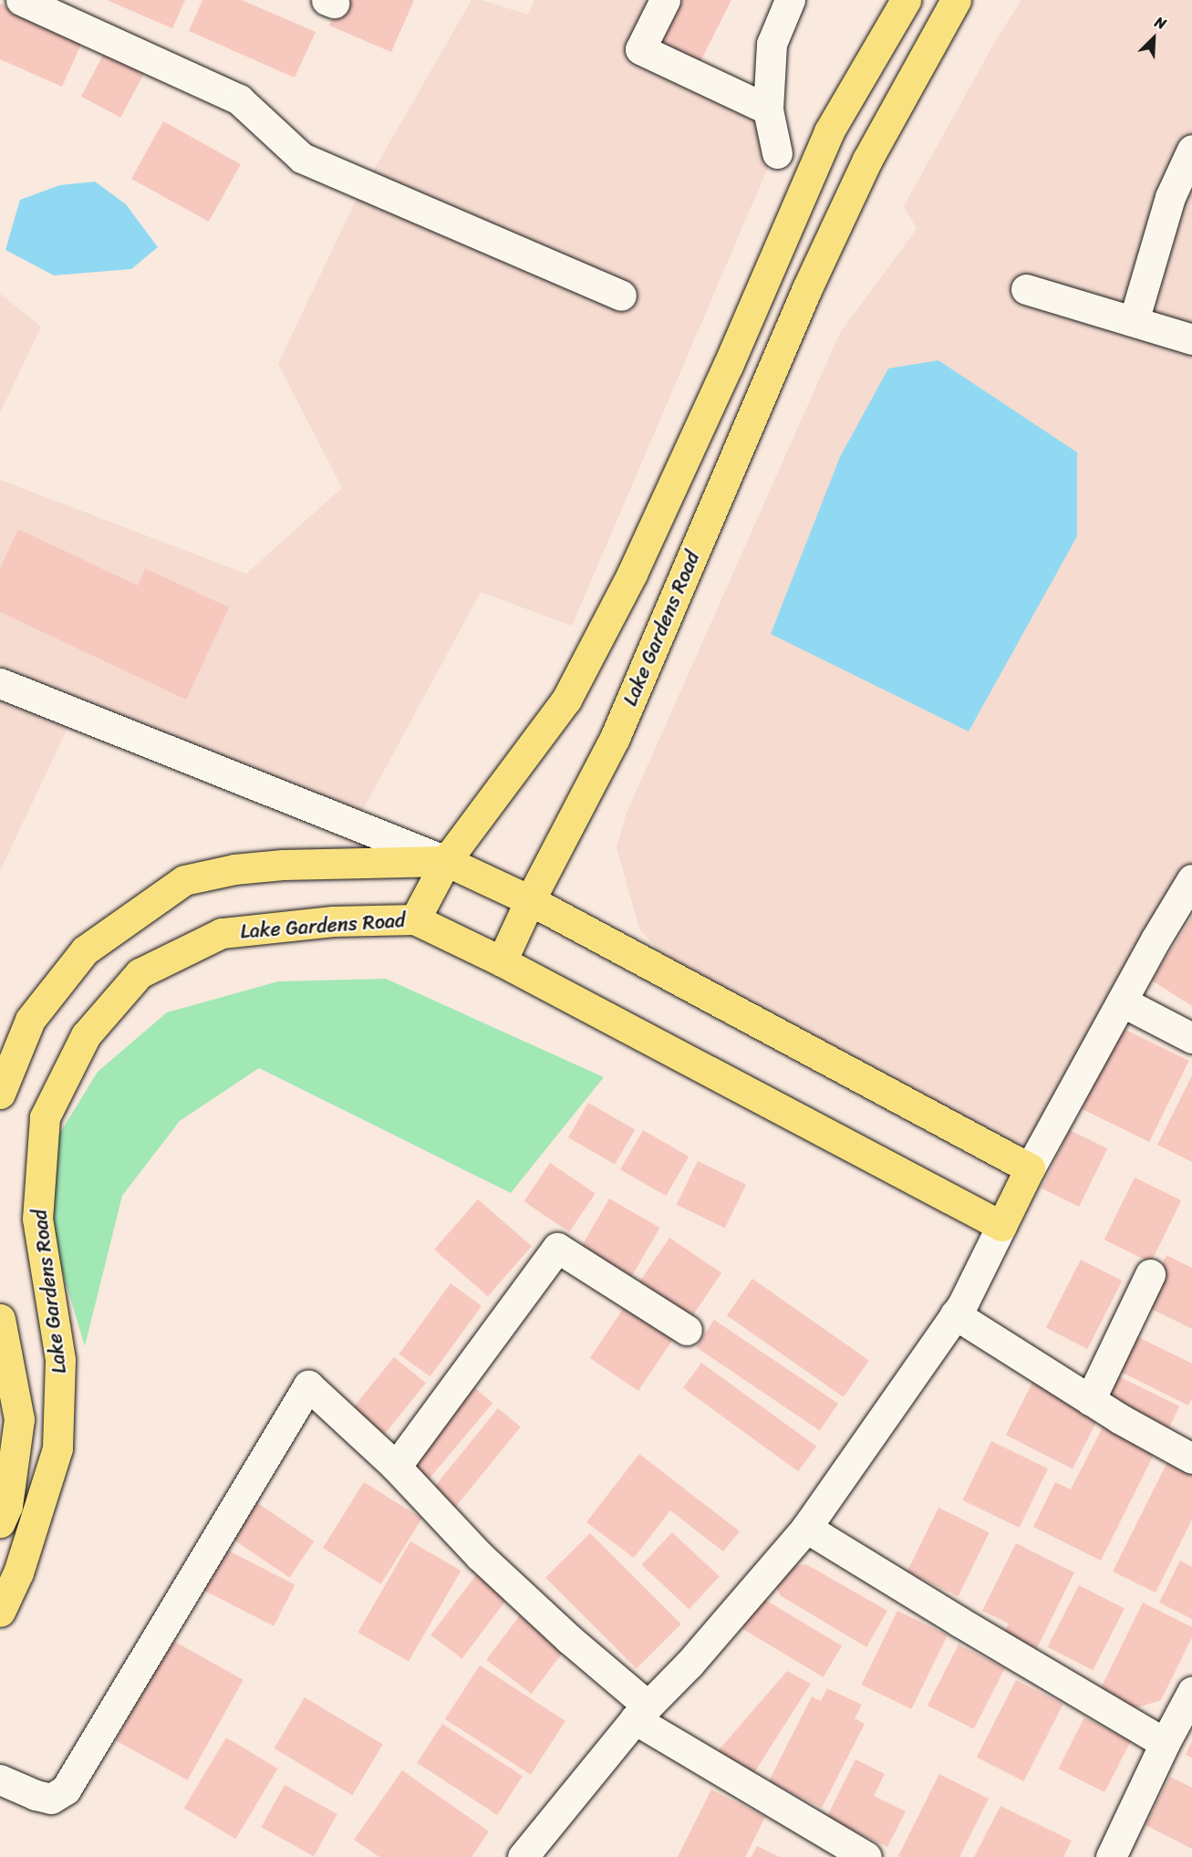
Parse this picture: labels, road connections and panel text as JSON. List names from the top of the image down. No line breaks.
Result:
{"streets":{"main road":["Lake Gardens Road"]},"north":"top right"}
